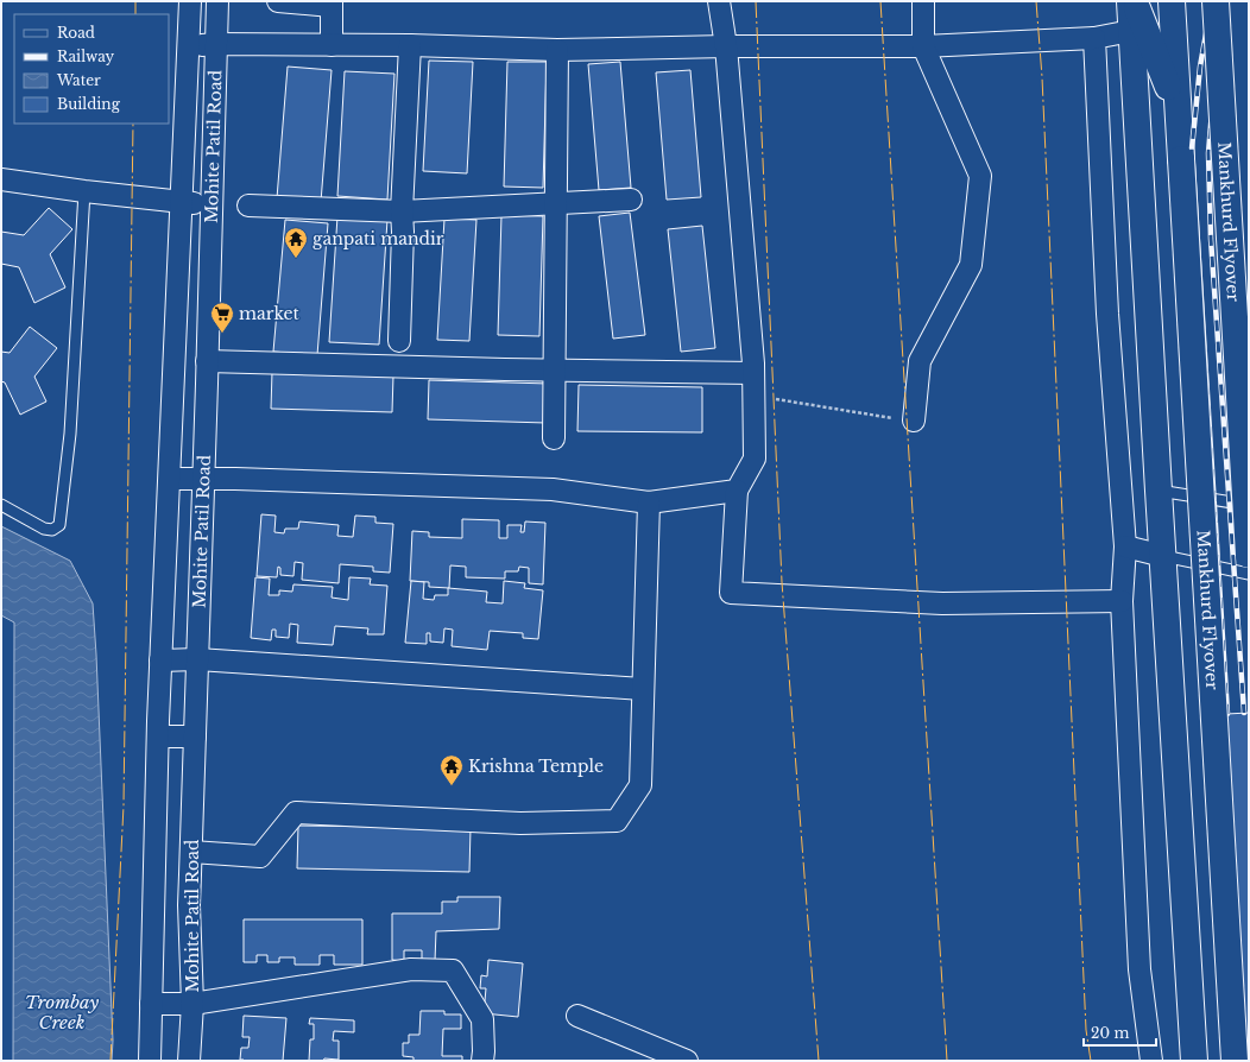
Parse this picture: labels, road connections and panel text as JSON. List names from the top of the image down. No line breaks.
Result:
{"streets":{"highway":["Mankhurd Flyover"],"street":["Mohite Patil Road"]},"water":["Trombay Creek"],"places":{"temple":["ganpati mandir","Krishna Temple"],"supermarket":["market"]},"legend":["Road","Railway","Water","Building"],"scale_bar":"20 m"}
